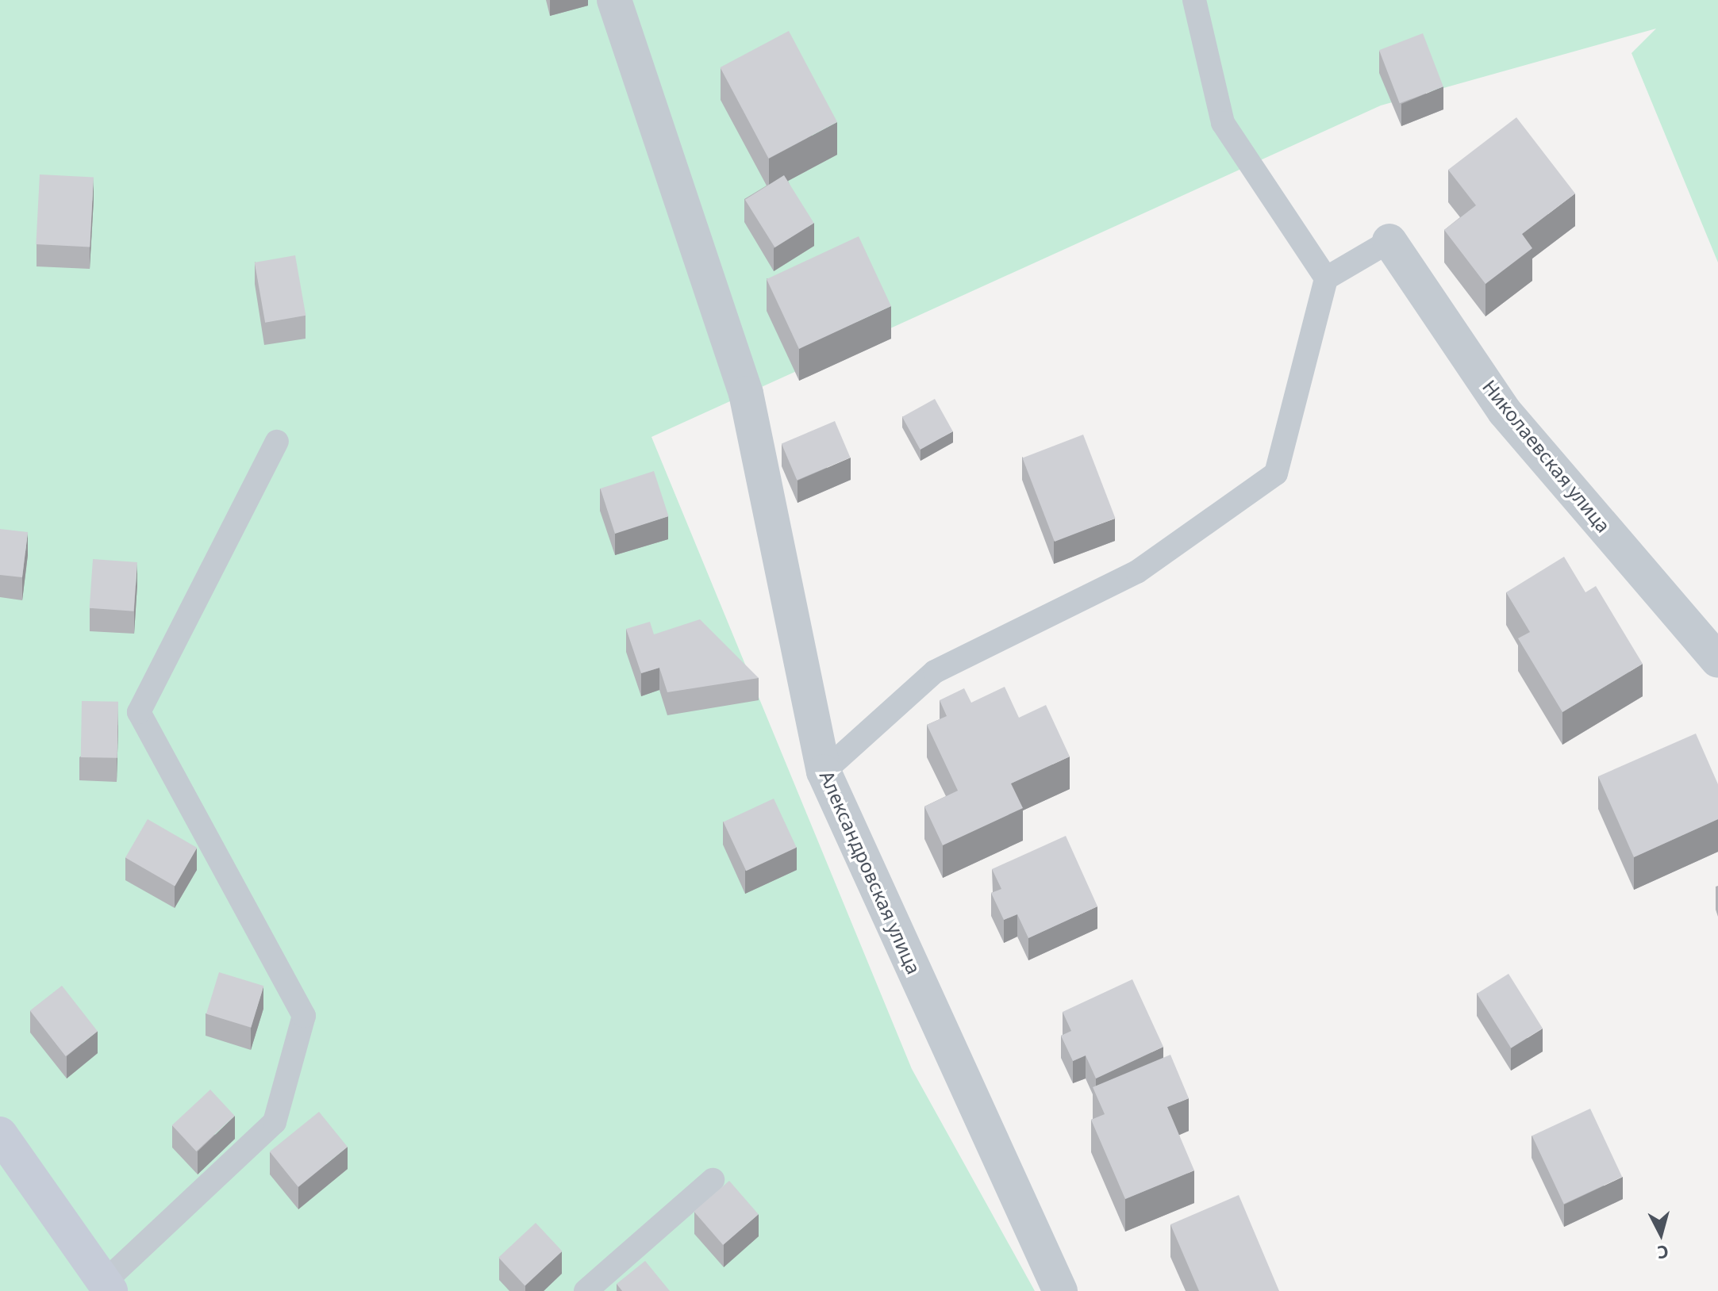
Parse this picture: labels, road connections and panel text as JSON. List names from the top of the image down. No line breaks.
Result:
{"streets":{"street":["Николаевская улица","Александровская улица"]},"north":"bottom"}
